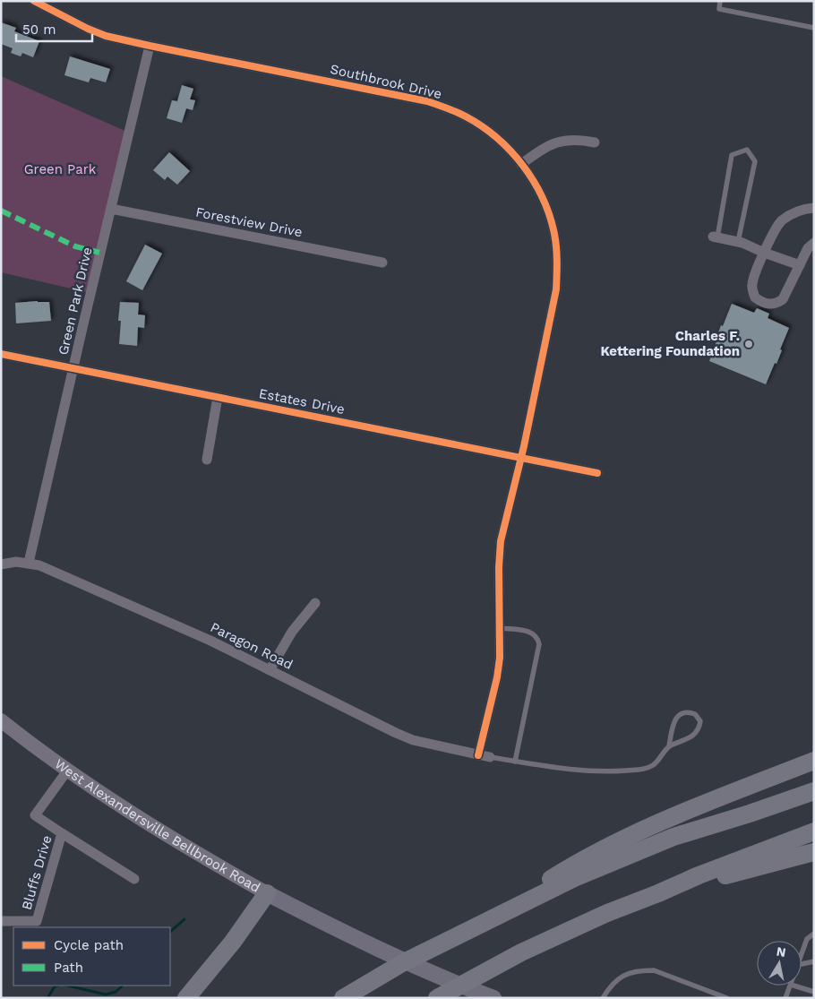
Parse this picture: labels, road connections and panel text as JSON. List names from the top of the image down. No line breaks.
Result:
{"streets":{"main road":["West Alexandersville Bellbrook Road"],"street":["Southbrook Drive","Forestview Drive","Green Park Drive","Estates Drive","Paragon Road","Bluffs Drive"]},"crossings":[["Southbrook Drive","Green Park Drive"],["Southbrook Drive","Estates Drive"],["Southbrook Drive","Paragon Road"],["Forestview Drive","Green Park Drive"],["Green Park Drive","Estates Drive"],["Green Park Drive","Paragon Road"],["West Alexandersville Bellbrook Road","Bluffs Drive"]],"parks":["Green Park"],"places":["Charles F. Kettering Foundation"],"legend":["Cycle path","Path"],"scale_bar":"50 m","north":"top"}
